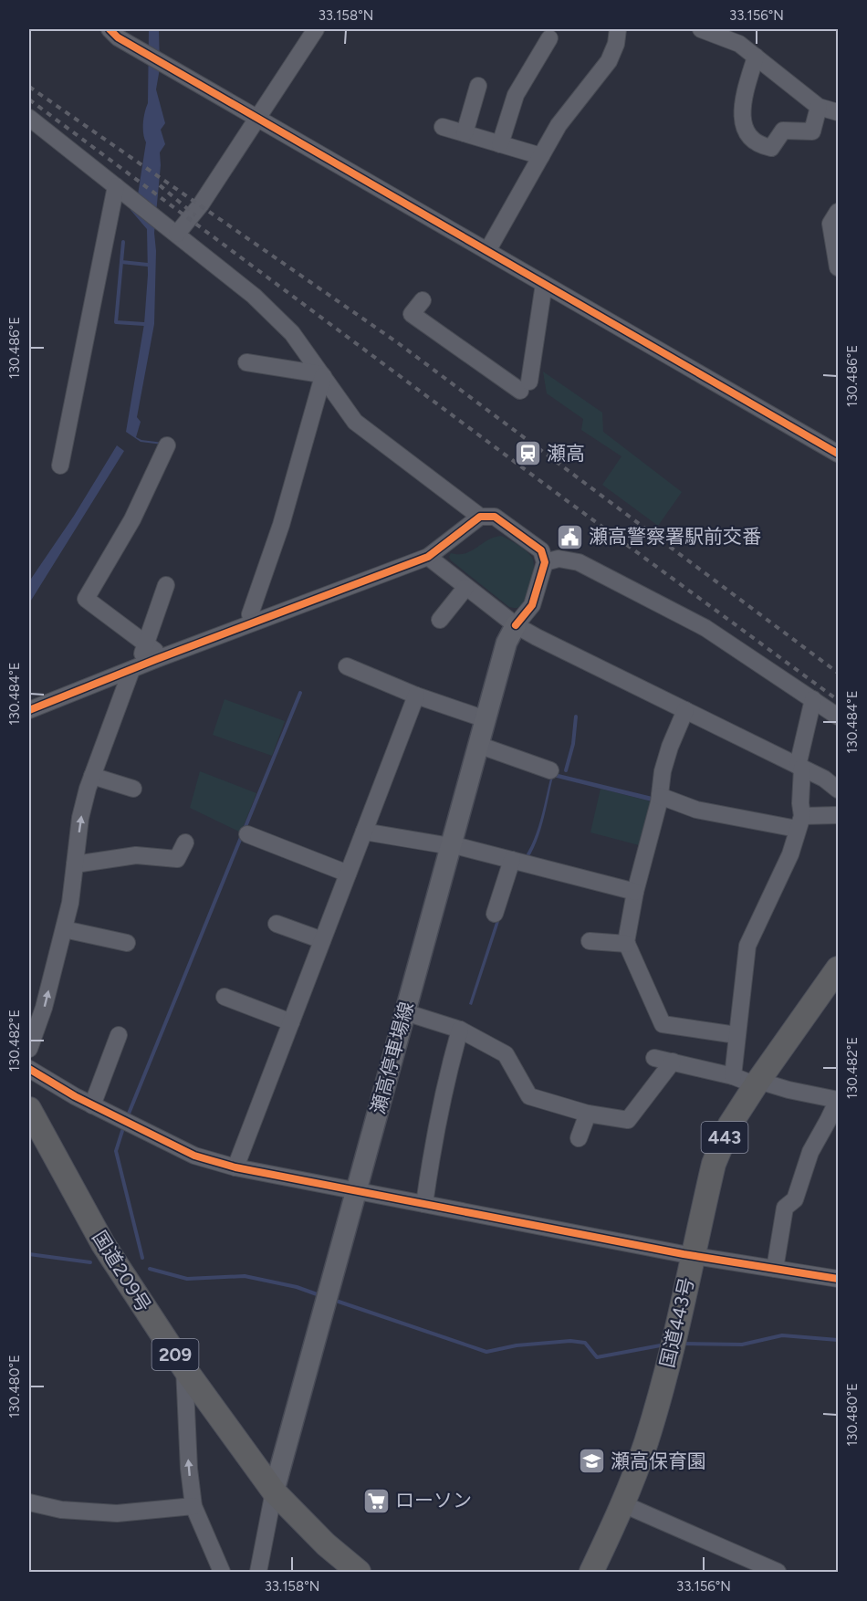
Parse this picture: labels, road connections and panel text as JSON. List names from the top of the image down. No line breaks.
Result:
{"streets":{"highway":["443","国道209号","国道443号","209"],"main road":["瀬高停車場線"]},"crossings":[["瀬高停車場線","国道209号"]],"places":{"station":["瀬高"],"public building":["瀬高警察署駅前交番"],"school or university":["瀬高保育園"],"supermarket":["ローソン"]},"coordinates":["33.158°N","33.156°N","130.486°E","130.484°E","130.482°E","130.480°E"]}
